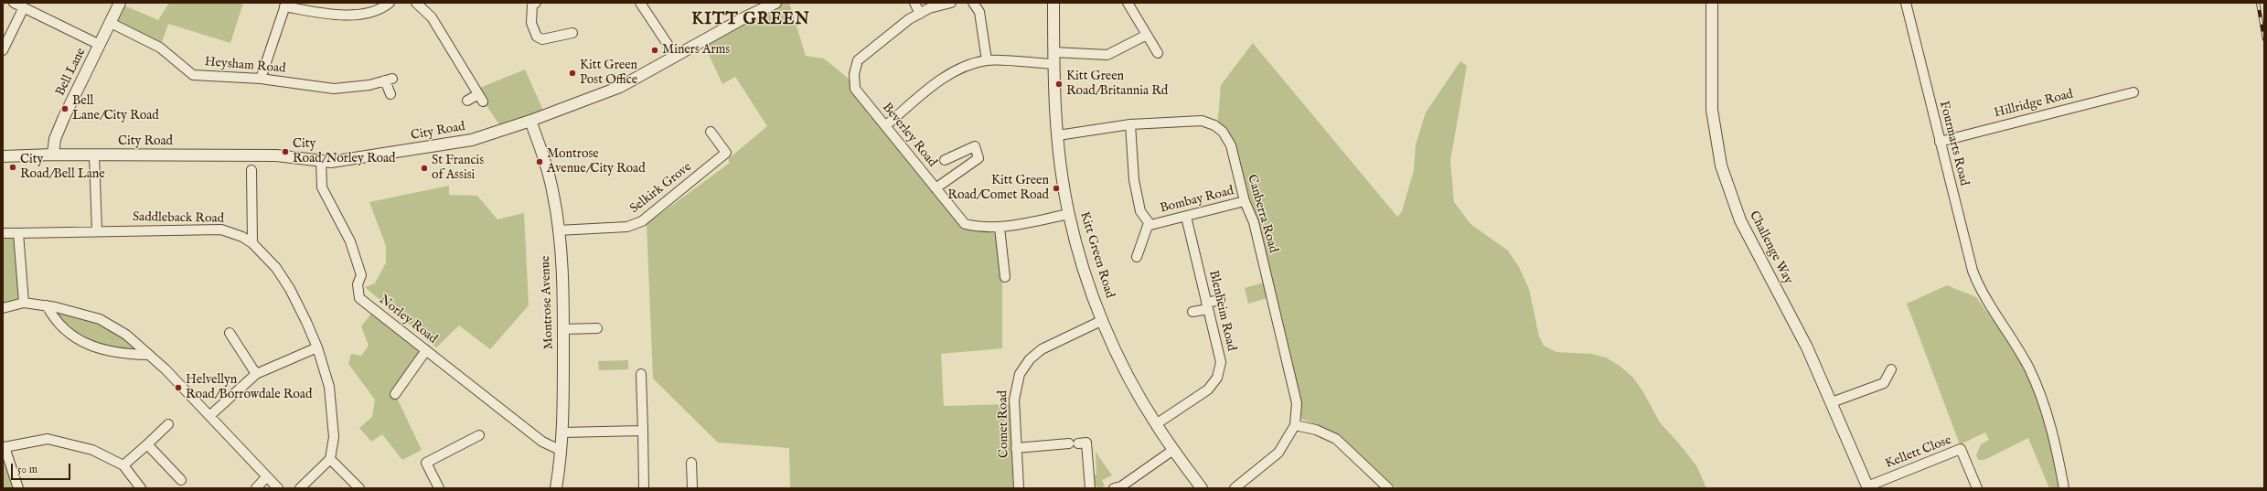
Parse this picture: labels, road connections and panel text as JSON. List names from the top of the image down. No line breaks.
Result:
{"streets":{"street":["Heysham Road","Bell Lane","Hillridge Road","City Road","Beverley Road","Fourmarts Road","Selkirk Grove","Bombay Road","Canberra Road","Saddleback Road","Challenge Way","Kitt Green Road","Montrose Avenue","Blenheim Road","Norley Road","Comet Road","Kellett Close"]},"crossings":[["Heysham Road","Bell Lane"],["Bell Lane","City Road"],["Hillridge Road","Fourmarts Road"],["City Road","Montrose Avenue"],["City Road","Norley Road"],["Beverley Road","Kitt Green Road"],["Selkirk Grove","Montrose Avenue"],["Bombay Road","Canberra Road"],["Bombay Road","Blenheim Road"],["Canberra Road","Kitt Green Road"],["Challenge Way","Kellett Close"],["Kitt Green Road","Blenheim Road"],["Kitt Green Road","Comet Road"],["Montrose Avenue","Norley Road"]],"districts":["KITT GREEN"],"places":["Miners Arms","Kitt Green Post Office","Kitt Green Road/Britannia Rd","Bell Lane/City Road","City Road/Norley Road","Montrose Avenue/City Road","City Road/Bell Lane","St Francis of Assisi","Kitt Green Road/Comet Road","Helvellyn Road/Borrowdale Road"],"scale_bar":"50 m"}
